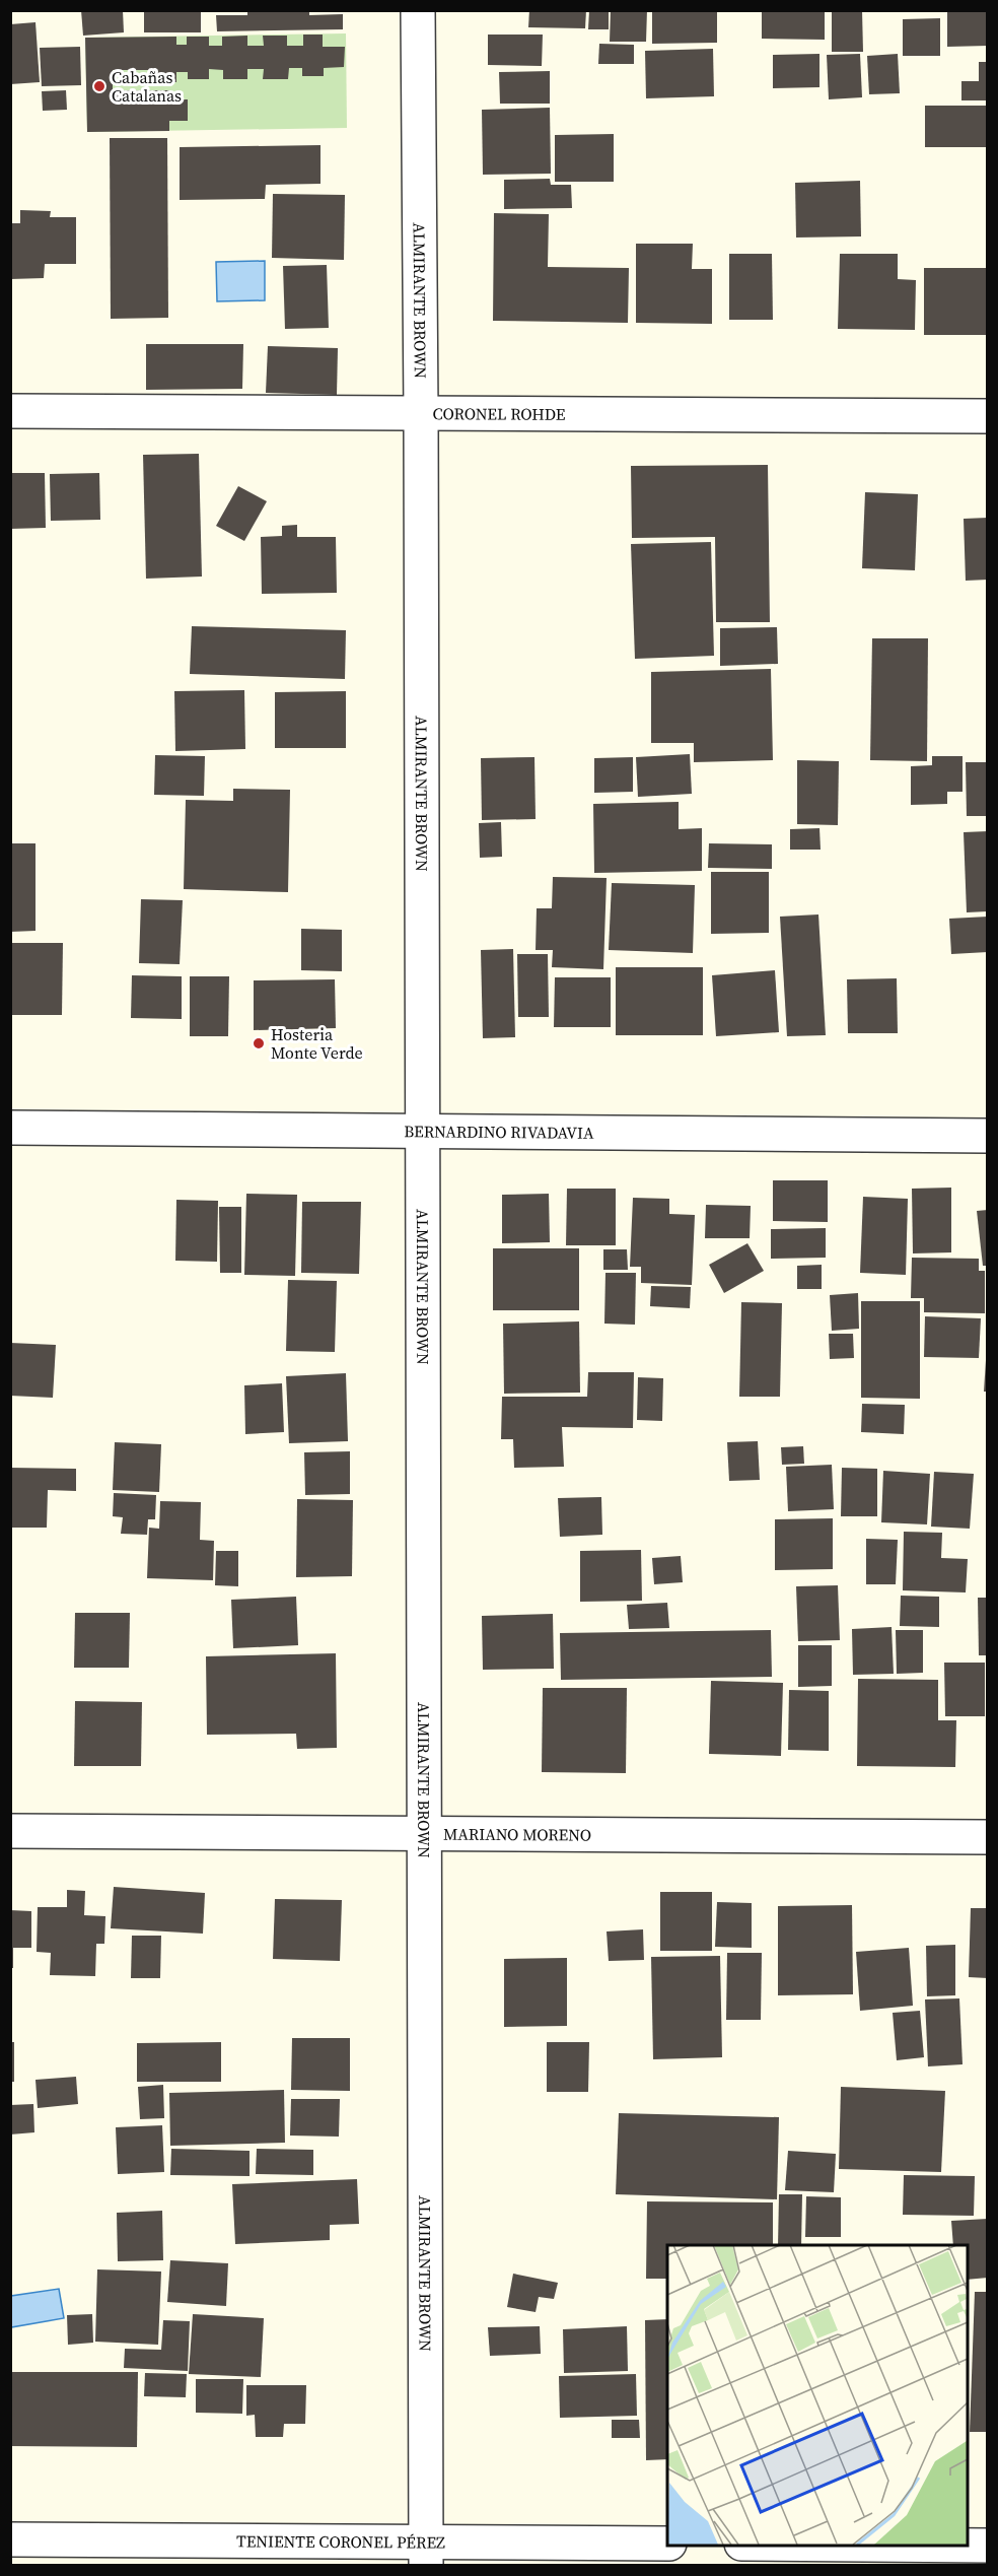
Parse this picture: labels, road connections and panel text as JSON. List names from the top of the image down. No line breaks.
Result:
{"streets":{"street":["ALMIRANTE BROWN","CORONEL ROHDE","BERNARDINO RIVADAVIA","MARIANO MORENO","TENIENTE CORONEL PÉREZ"]},"crossings":[["ALMIRANTE BROWN","CORONEL ROHDE"],["ALMIRANTE BROWN","BERNARDINO RIVADAVIA"],["ALMIRANTE BROWN","MARIANO MORENO"],["ALMIRANTE BROWN","TENIENTE CORONEL PÉREZ"]],"places":["Cabañas Catalanas","Hosteria Monte Verde"]}
